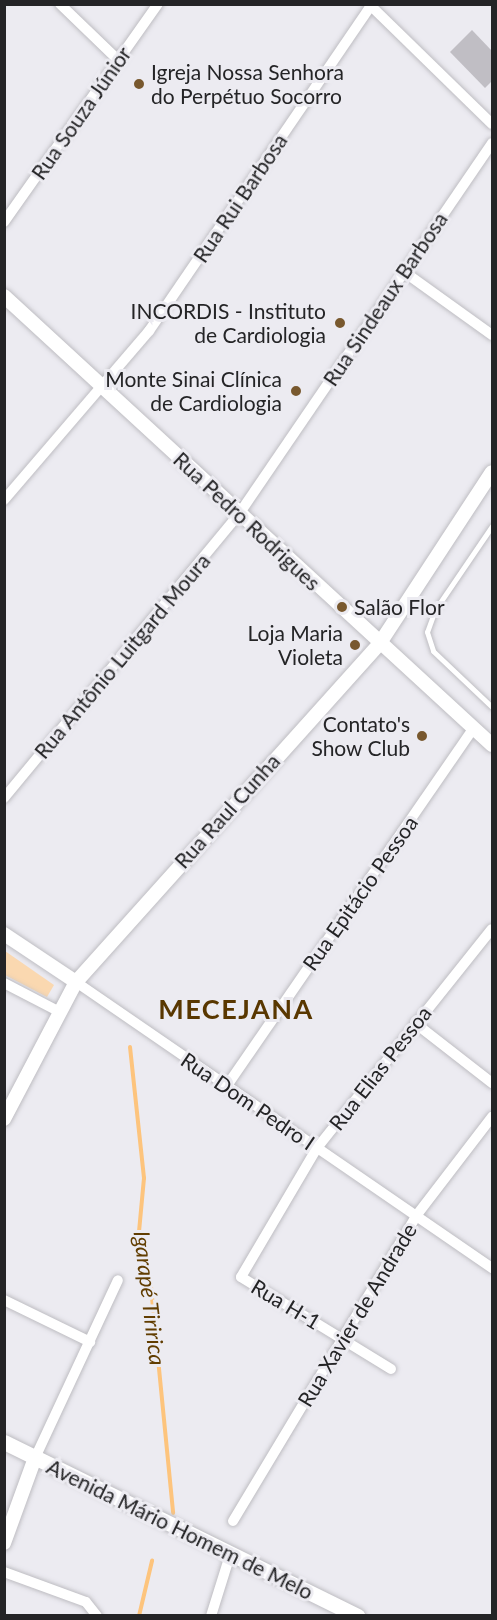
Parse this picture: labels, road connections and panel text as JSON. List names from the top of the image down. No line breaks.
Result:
{"streets":{"main road":["Avenida Mário Homem de Melo"],"street":["Rua Souza Júnior","Rua Rui Barbosa","Rua Sindeaux Barbosa","Rua Pedro Rodrigues","Rua Antônio Luitgard Moura","Rua Raul Cunha","Rua Epitácio Pessoa","Rua Elias Pessoa","Rua Dom Pedro I","Rua H-1","Rua Xavier de Andrade"]},"crossings":[["Rua Rui Barbosa","Rua Pedro Rodrigues"],["Rua Sindeaux Barbosa","Rua Pedro Rodrigues"],["Rua Sindeaux Barbosa","Rua Antônio Luitgard Moura"],["Rua Pedro Rodrigues","Rua Antônio Luitgard Moura"],["Rua Pedro Rodrigues","Rua Raul Cunha"],["Rua Pedro Rodrigues","Rua Epitácio Pessoa"],["Rua Raul Cunha","Rua Dom Pedro I"],["Rua Epitácio Pessoa","Rua Dom Pedro I"],["Rua Elias Pessoa","Rua Dom Pedro I"],["Rua Elias Pessoa","Rua H-1"],["Rua Dom Pedro I","Rua Xavier de Andrade"],["Rua H-1","Rua Xavier de Andrade"]],"districts":["MECEJANA"],"water":["Igarapé Tiririca"],"places":["Igreja Nossa Senhora do Perpétuo Socorro","INCORDIS - Instituto de Cardiologia","Monte Sinai Clínica de Cardiologia","Salão Flor","Loja Maria Violeta","Contato's Show Club"]}
